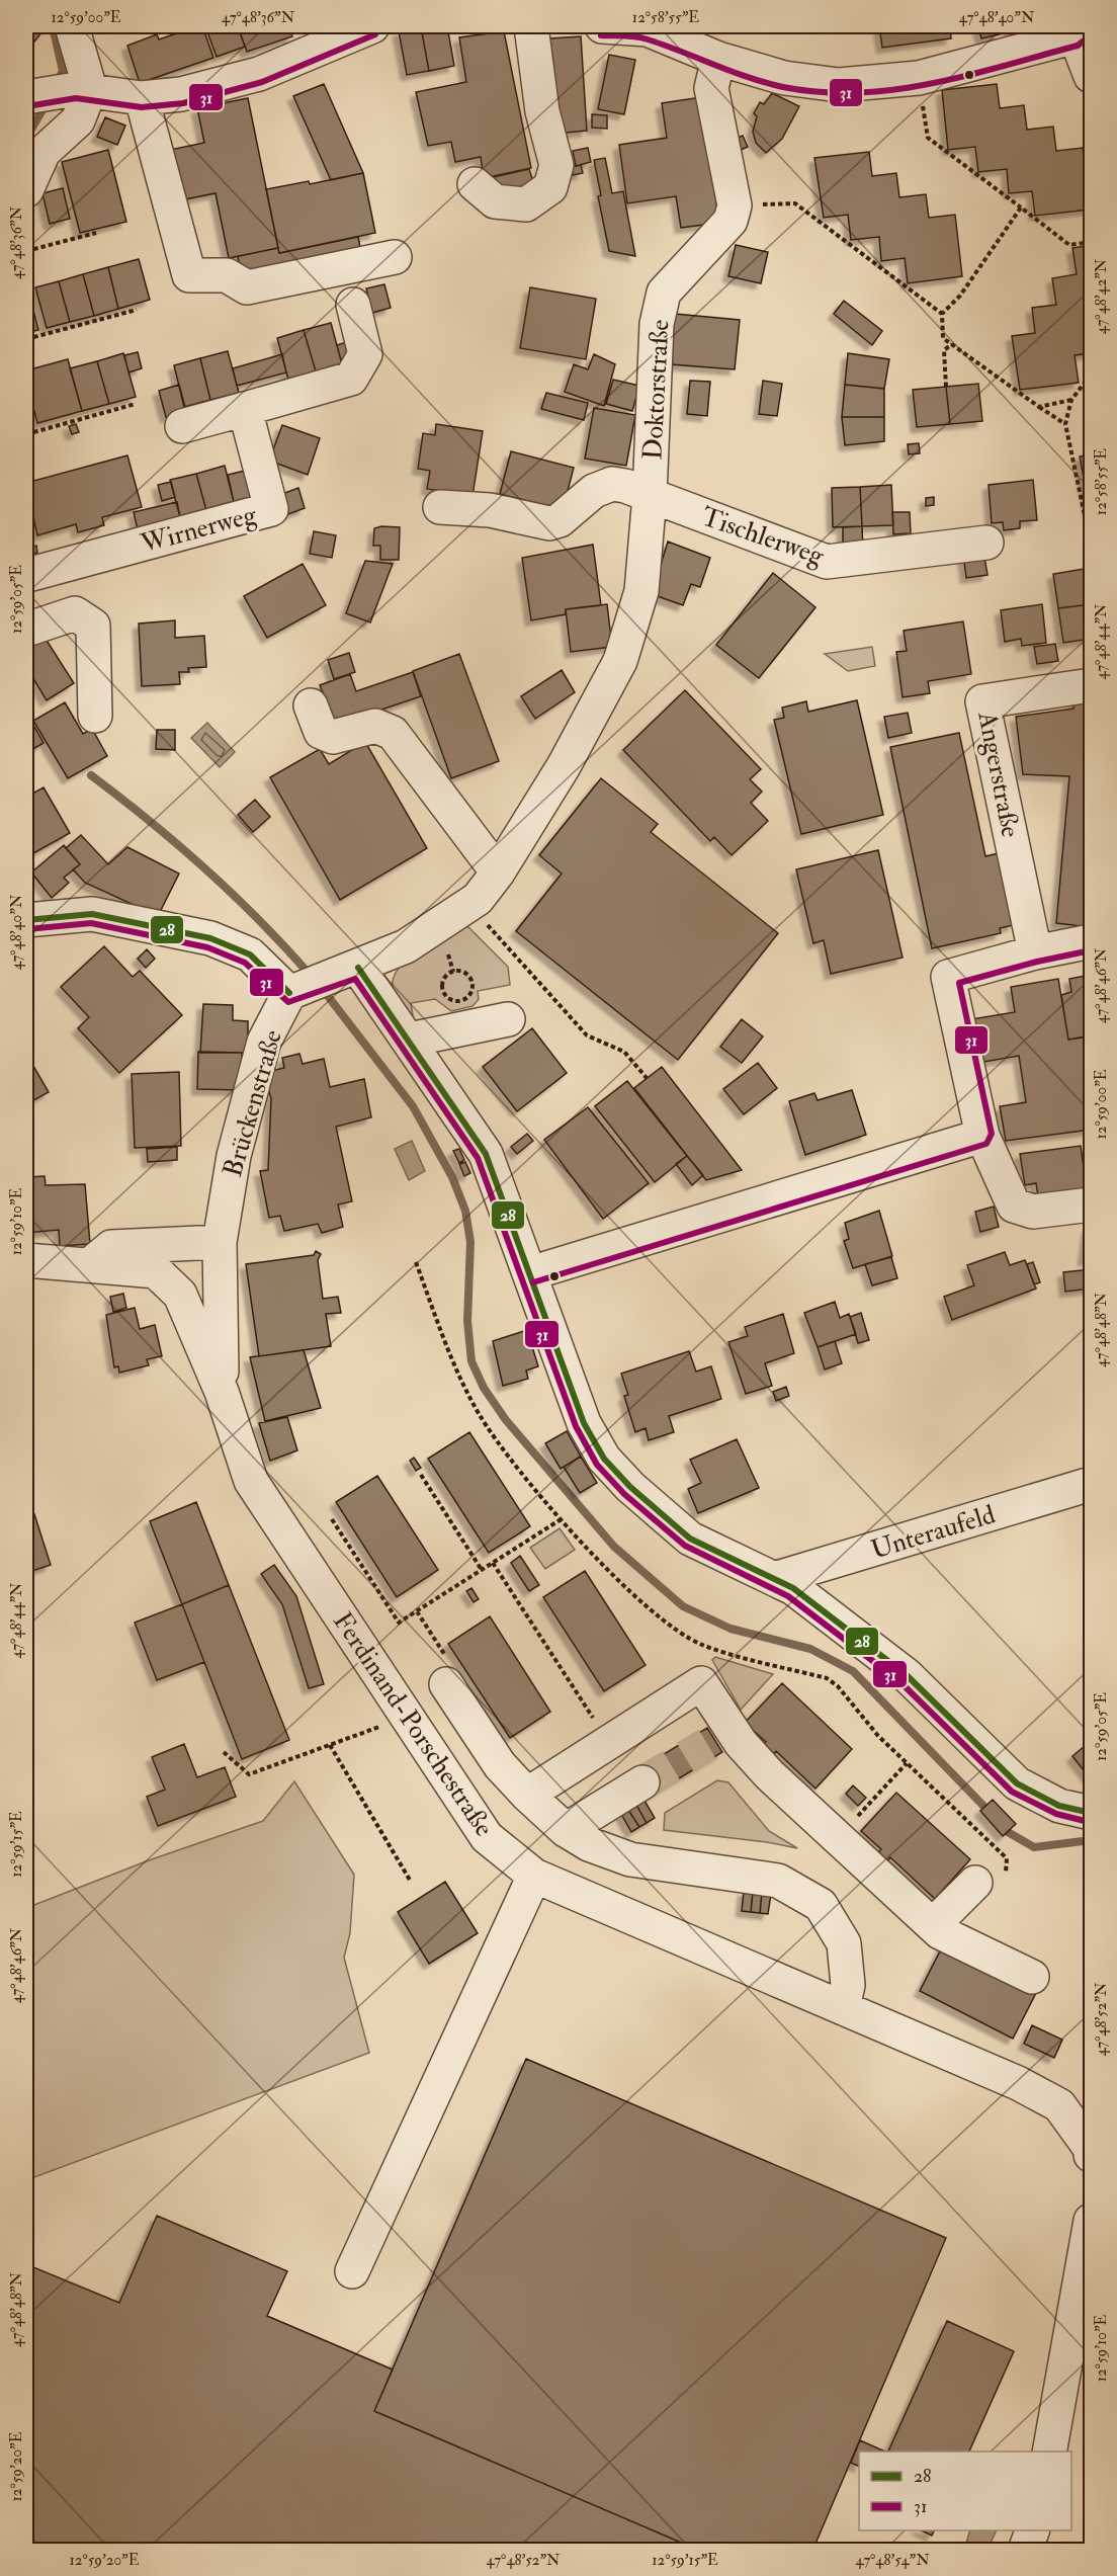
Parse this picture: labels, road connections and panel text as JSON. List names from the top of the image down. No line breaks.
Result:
{"streets":{"street":["Doktorstraße","Wirnerweg","Tischlerweg","Angerstraße","Brückenstraße","Unteraufeld","Ferdinand-Porschestraße"]},"crossings":[["Doktorstraße","Tischlerweg"],["Doktorstraße","Brückenstraße"],["Brückenstraße","Ferdinand-Porschestraße"]],"lines":["transit line 31","transit line 28"],"legend":["28","31"],"coordinates":["12°59'00\"E","47°48'36\"N","12°58'55\"E","47°48'40\"N","47°48'42\"N","12°59'05\"E","47°48'44\"N","47°48'46\"N","12°59'10\"E","47°48'48\"N","12°59'15\"E","47°48'52\"N","12°59'20\"E","47°48'54\"N"]}
